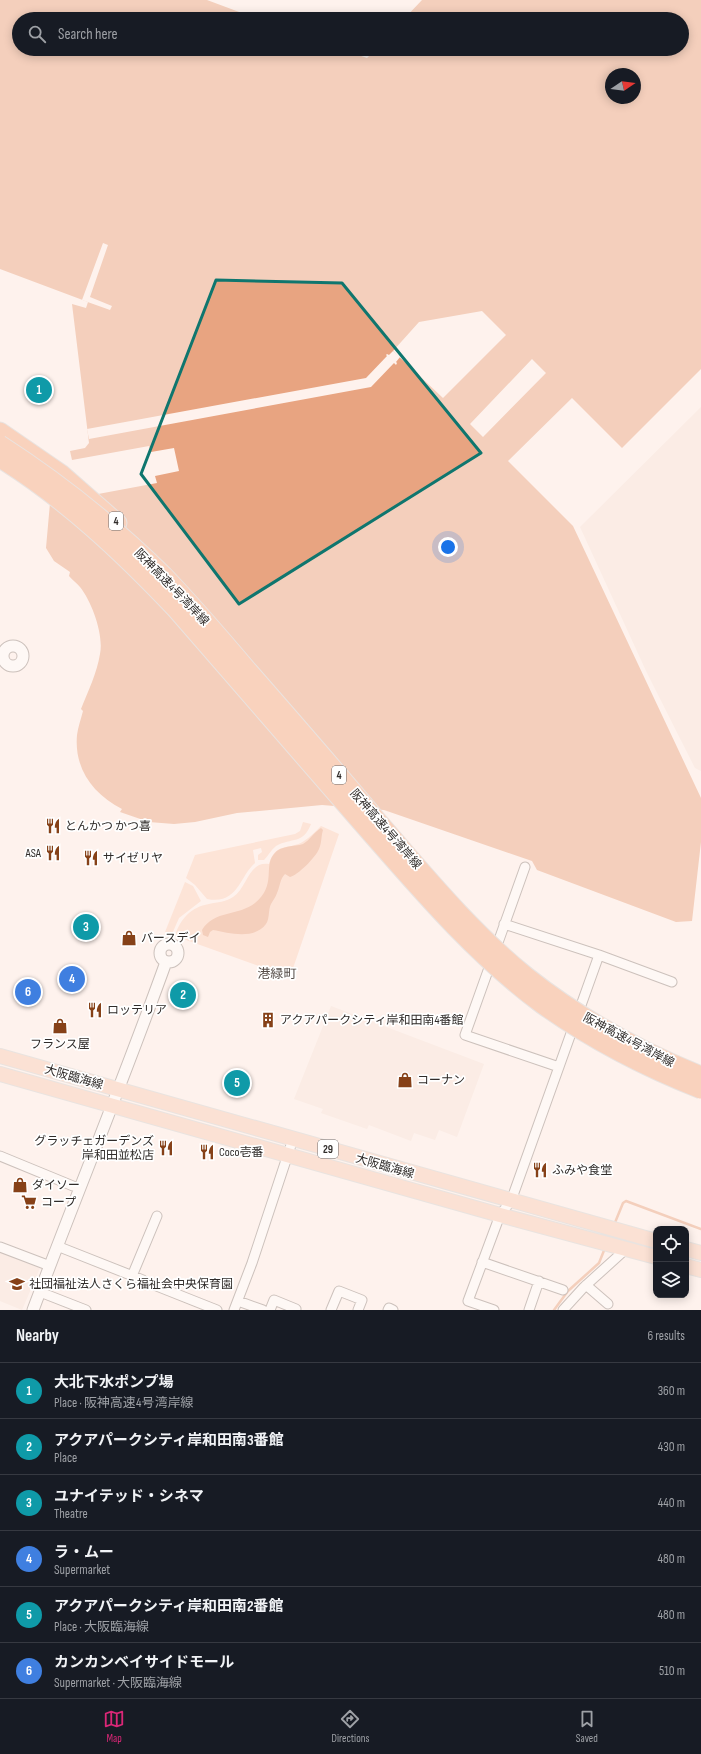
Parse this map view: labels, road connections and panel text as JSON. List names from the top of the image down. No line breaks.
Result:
{"streets":{"highway":["4","阪神高速4号湾岸線"],"main road":["大阪臨海線","29"]},"crossings":[["4","阪神高速4号湾岸線"]],"districts":["港緑町"],"places":{"restaurant":["とんかつ かつ喜","ASA","サイゼリヤ","ロッテリア","グラッチェガーデンズ 岸和田並松店","Coco壱番","ふみや食堂"],"shop":["バースデイ","フランス屋","コーナン","ダイソー"],"building":["アクアパークシティ岸和田南4番館"],"supermarket":["コープ"],"school or university":["社団福祉法人さくら福祉会中央保育園"]},"north":"right","page":{"search":"Search here","pins":["1","3","4","6","2","5"],"heading":["Nearby","6 results"],"list":[{"mark":"1","name":"大北下水ポンプ場","note":"Place · 阪神高速4号湾岸線","value":"360 m"},{"mark":"2","name":"アクアパークシティ岸和田南3番館","note":"Place","value":"430 m"},{"mark":"3","name":"ユナイテッド・シネマ","note":"Theatre","value":"440 m"},{"mark":"4","name":"ラ・ムー","note":"Supermarket","value":"480 m"},{"mark":"5","name":"アクアパークシティ岸和田南2番館","note":"Place · 大阪臨海線","value":"480 m"},{"mark":"6","name":"カンカンベイサイドモール","note":"Supermarket · 大阪臨海線","value":"510 m"}],"nav":["Map","Directions","Saved"]}}
